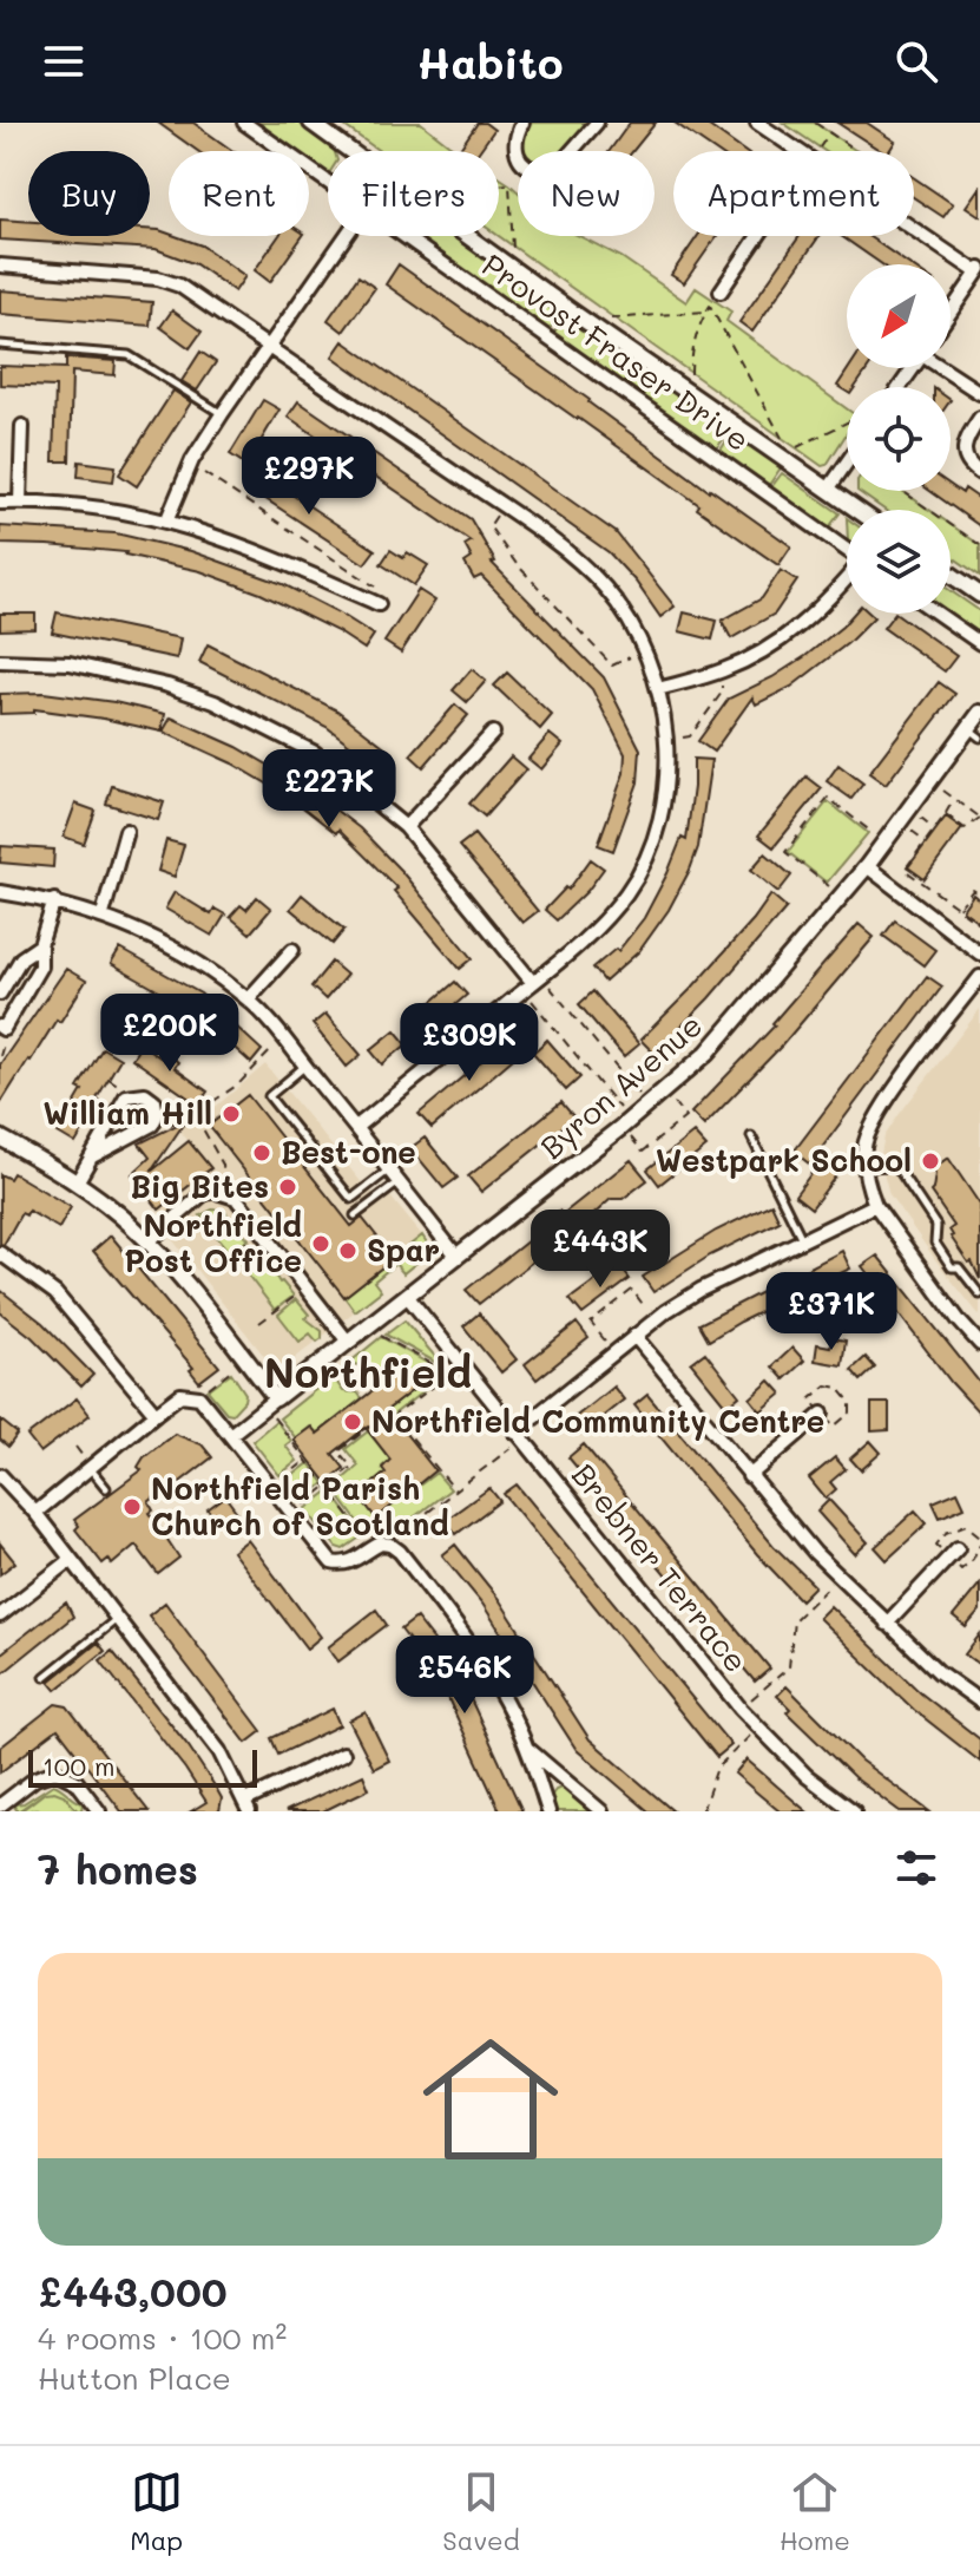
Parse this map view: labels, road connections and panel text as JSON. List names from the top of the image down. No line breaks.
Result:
{"streets":{"street":["Provost Fraser Drive","Byron Avenue","Brebner Terrace"]},"crossings":[["Byron Avenue","Brebner Terrace"]],"districts":["Northfield"],"places":["William Hill","Best-one","Westpark School","Big Bites","Northfield Post Office","Spar","Northfield Community Centre","Northfield Parish Church of Scotland"],"scale_bar":"100 m","north":"bottom left","page":{"header":"Habito","chip":["Buy","Rent","Filters","New","Apartment"],"price":["£297K","£227K","£200K","£309K","£443K","£371K","£546K"],"scale":"100 m","heading":"7 homes","list":[{"name":"£443,000","note":"4 rooms · 100 m² · Hutton Place"}],"tabs":["Map","Saved","Home"]}}
